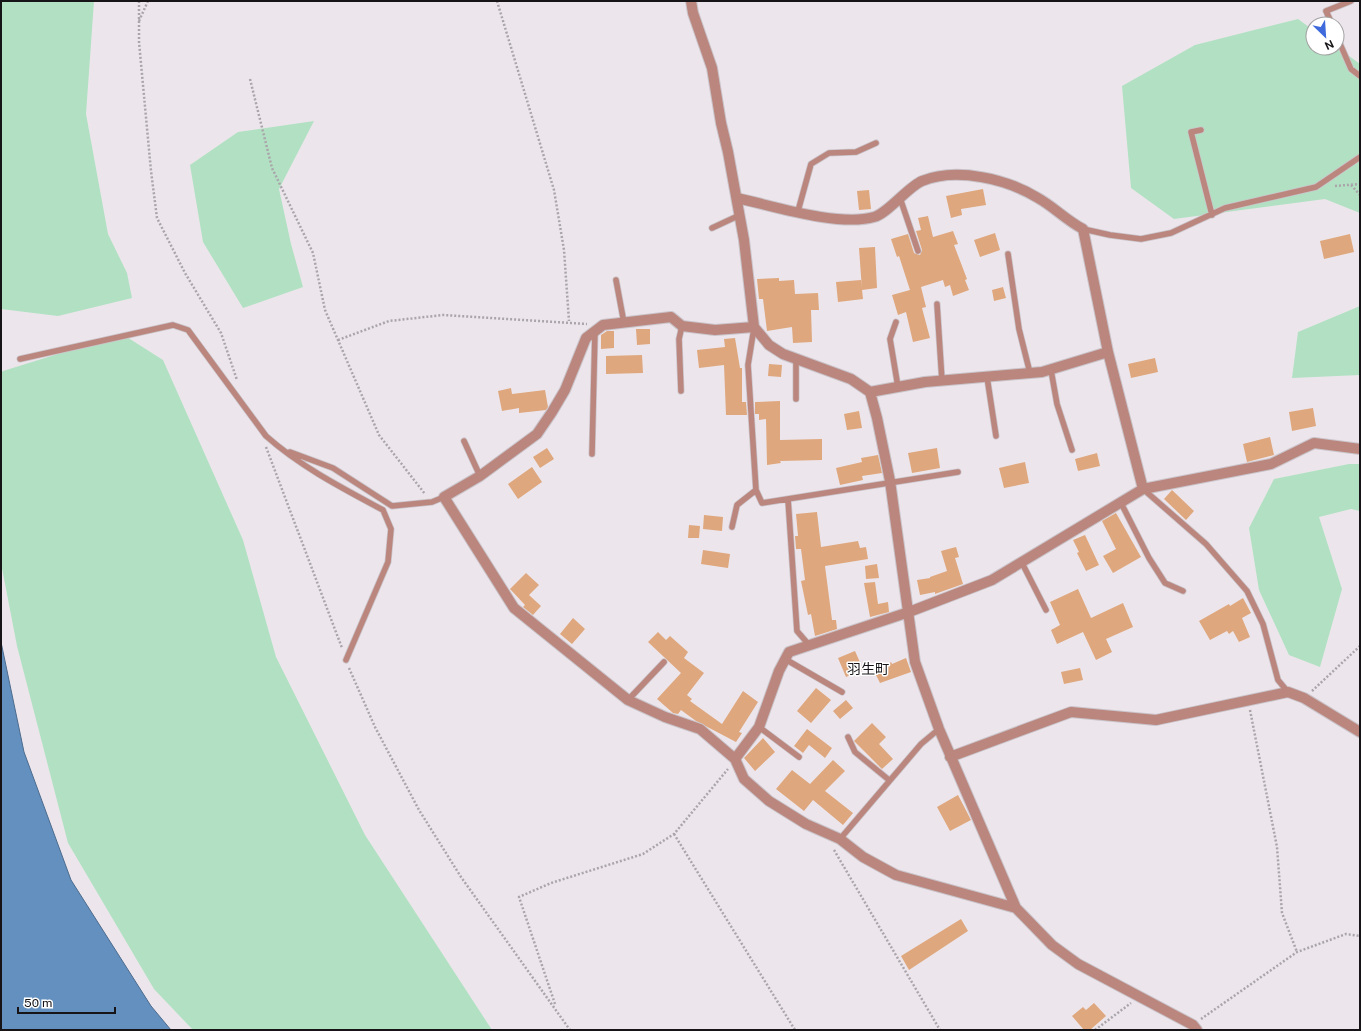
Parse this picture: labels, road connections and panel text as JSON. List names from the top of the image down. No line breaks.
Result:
{"districts":["羽生町"],"scale_bar":"50 m","north":"bottom right"}
